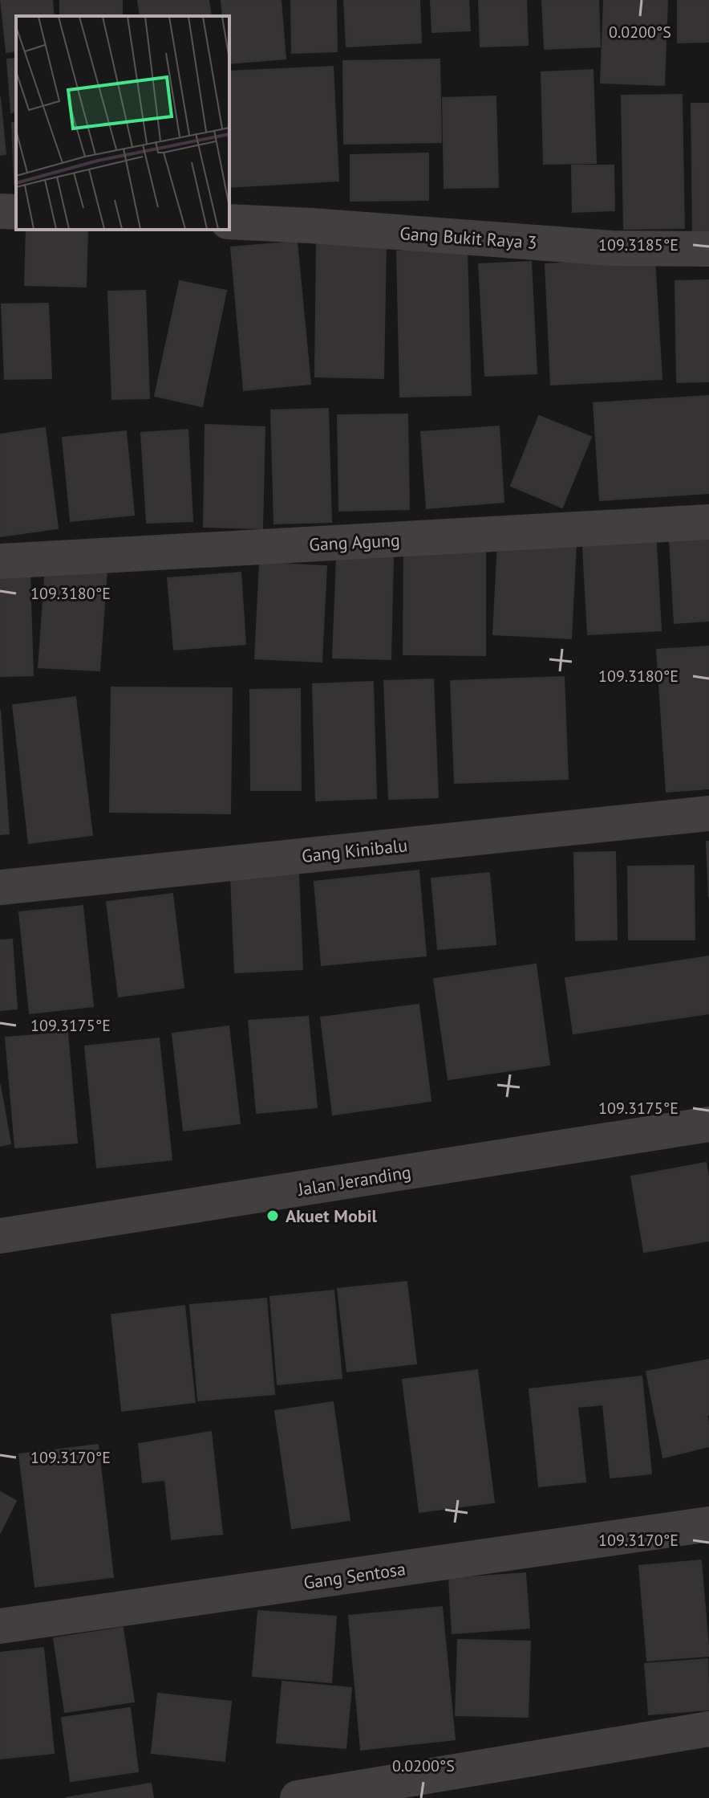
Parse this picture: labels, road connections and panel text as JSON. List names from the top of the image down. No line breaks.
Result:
{"streets":{"street":["Gang Bukit Raya 3","Gang Agung","Gang Kinibalu","Jalan Jeranding","Gang Sentosa"]},"places":["Akuet Mobil"],"coordinates":["0.0200°S","109.3185°E","109.3180°E","109.3175°E","109.3170°E"]}
